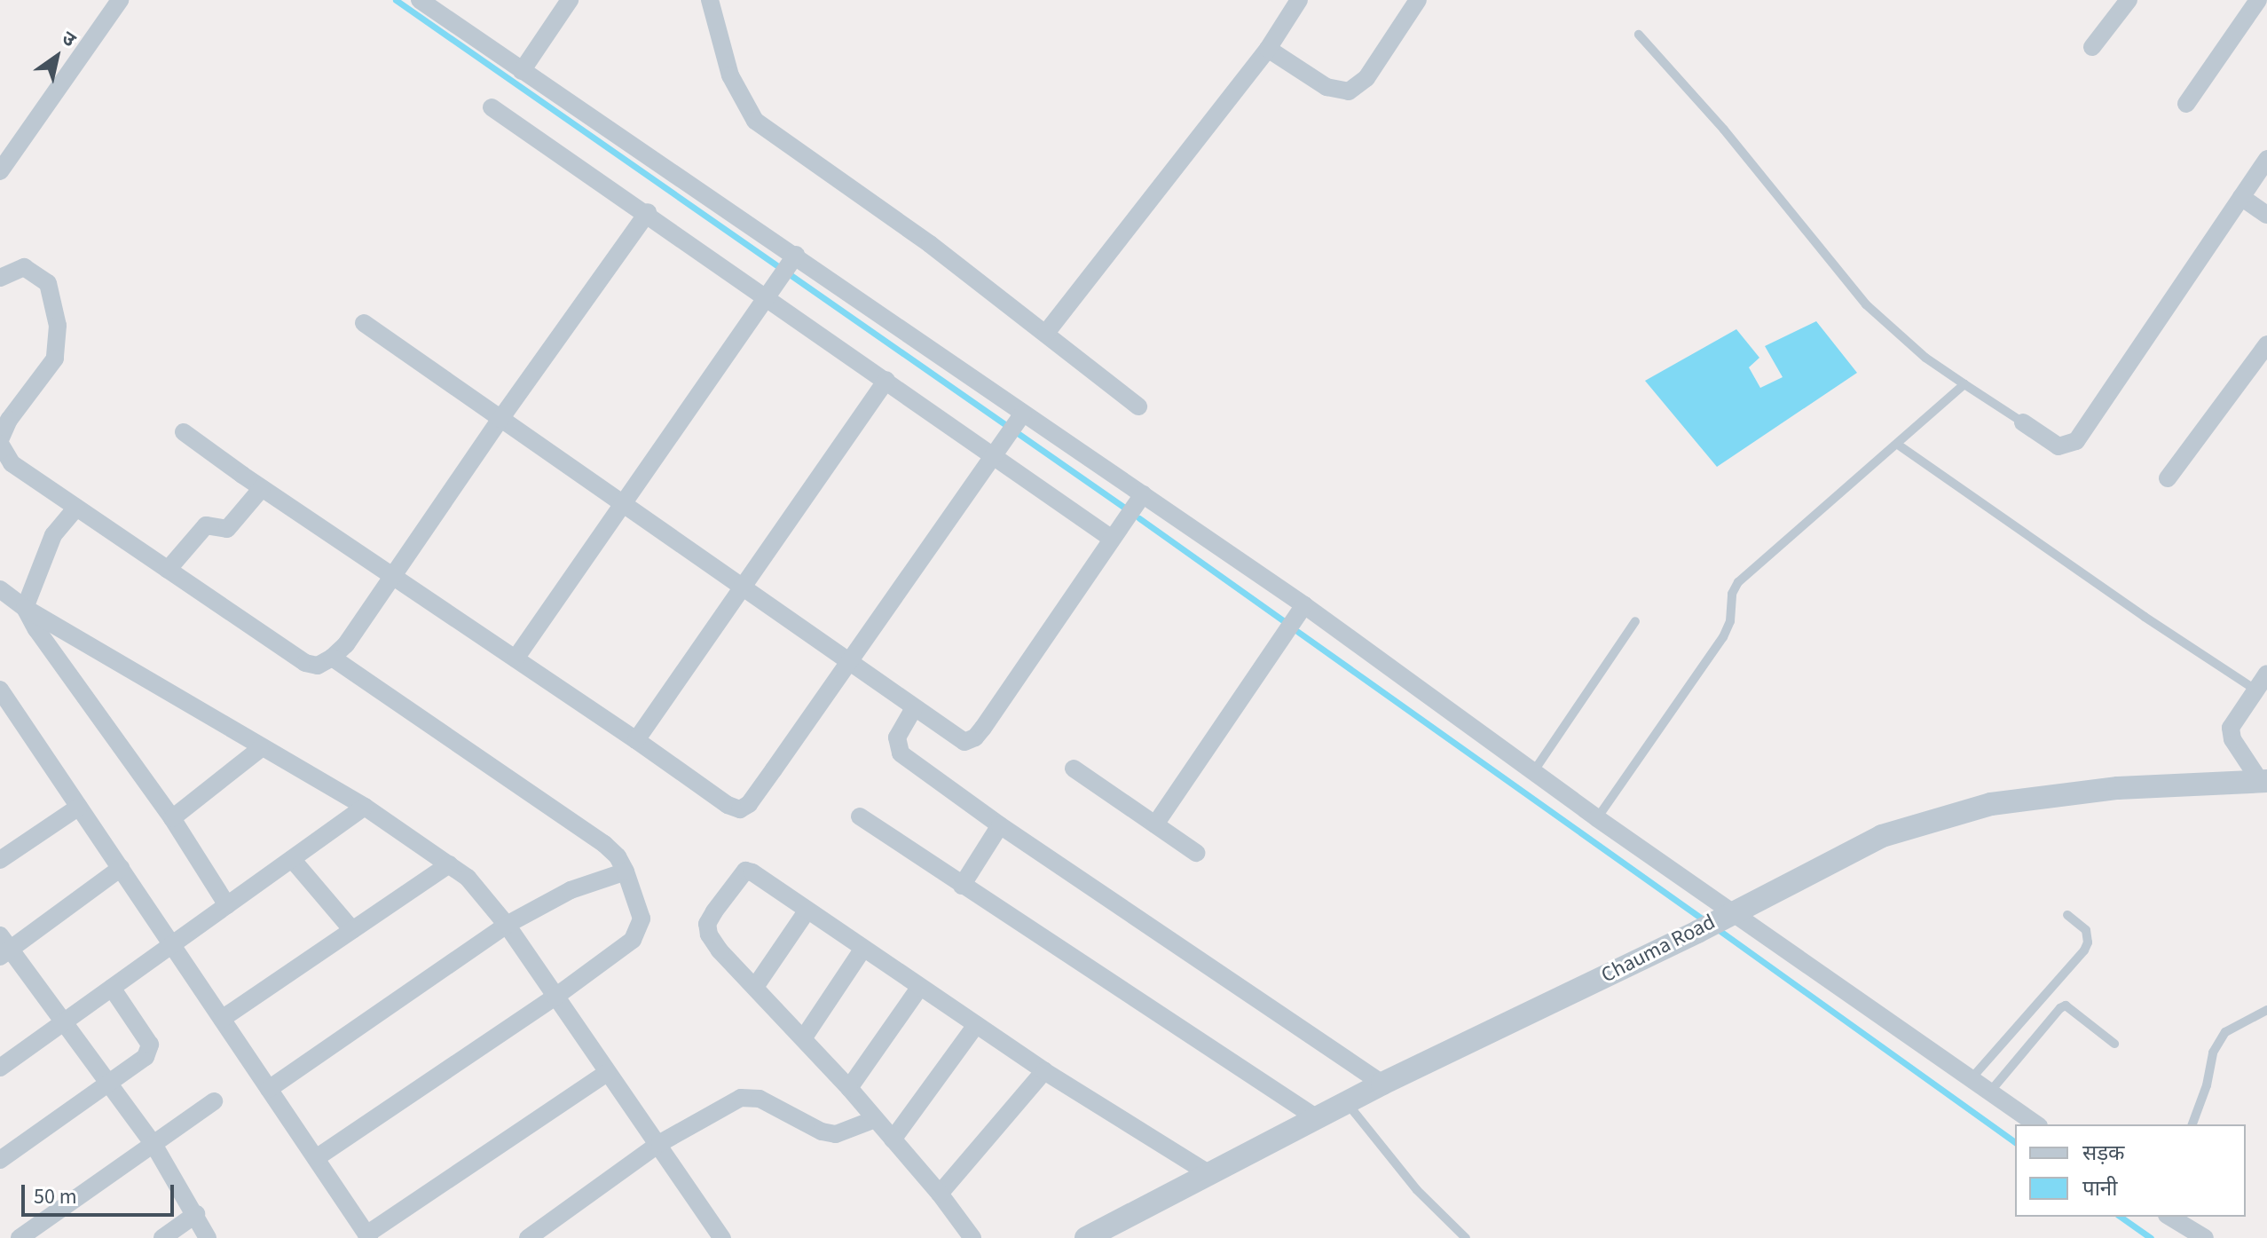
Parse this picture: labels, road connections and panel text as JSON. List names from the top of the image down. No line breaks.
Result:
{"streets":{"street":["Chauma Road"]},"legend":["सड़क","पानी"],"scale_bar":"50 m","north":"top right"}
